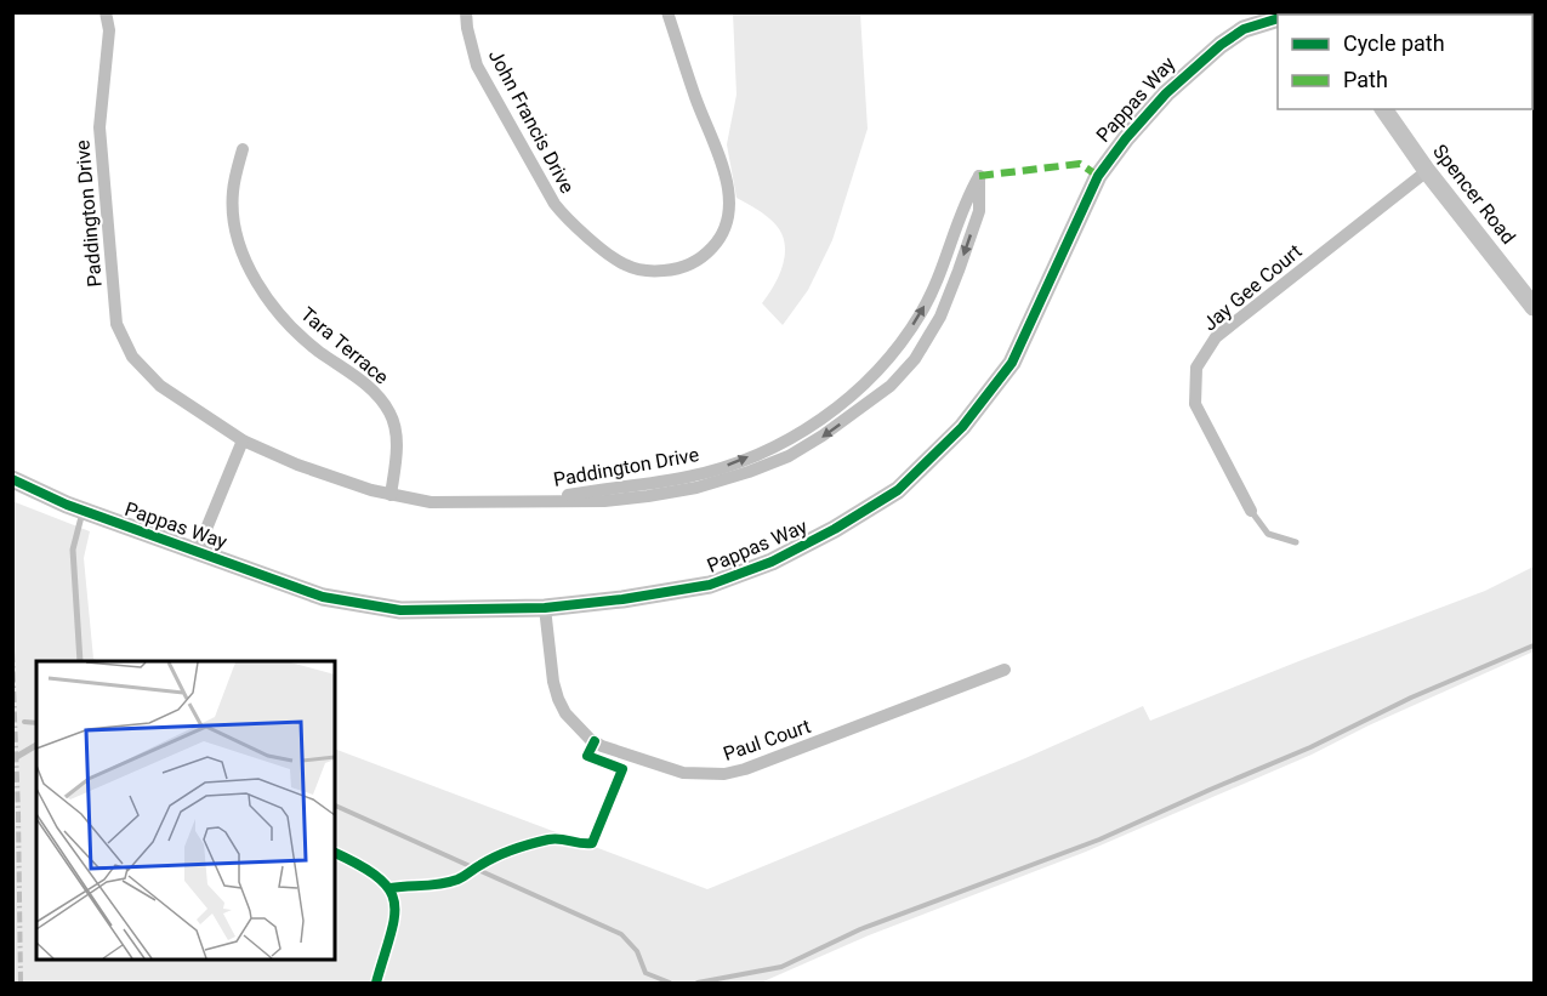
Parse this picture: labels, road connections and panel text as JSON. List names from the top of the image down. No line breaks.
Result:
{"streets":{"street":["Pappas Way","John Francis Drive","Spencer Road","Paddington Drive","Jay Gee Court","Tara Terrace","Paul Court"]},"crossings":[["Pappas Way","Paul Court"],["Spencer Road","Jay Gee Court"],["Paddington Drive","Tara Terrace"]],"legend":["Cycle path","Path"]}
